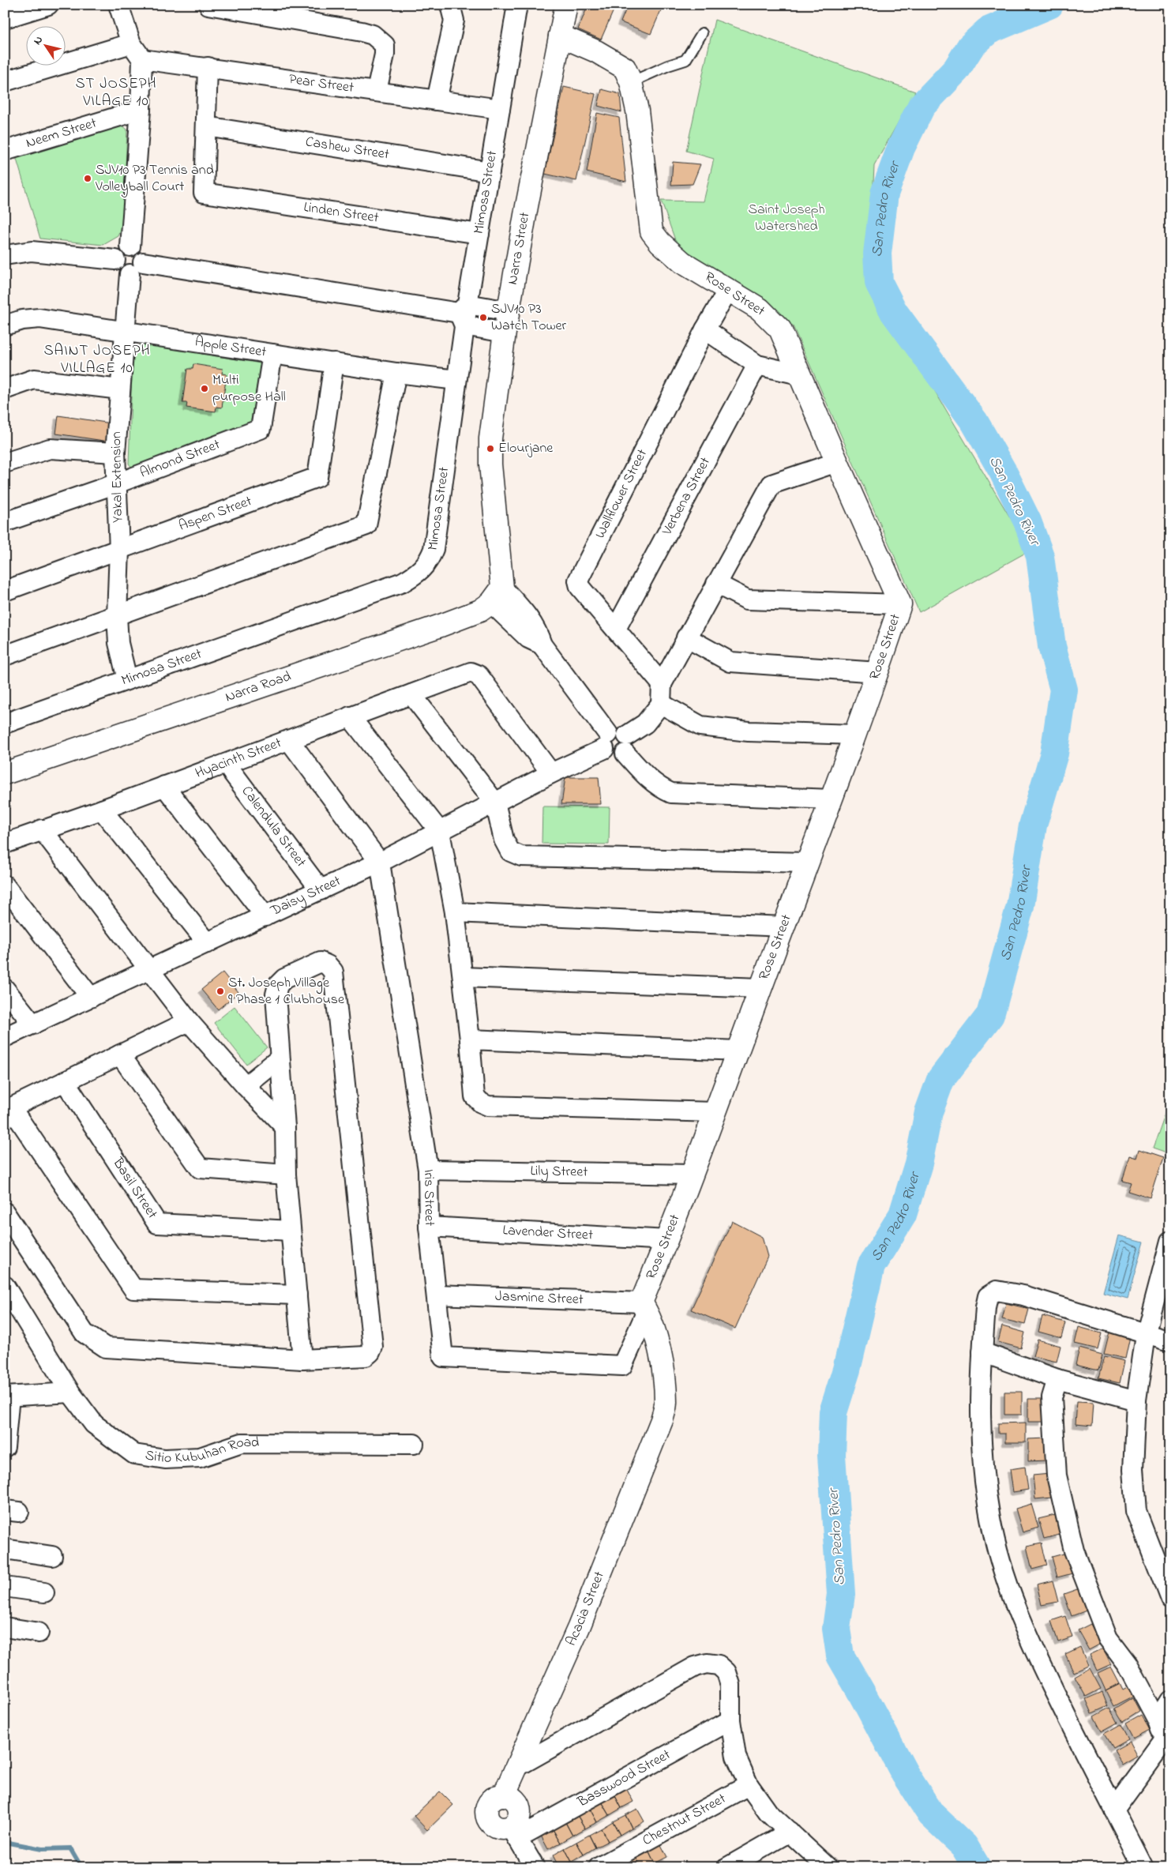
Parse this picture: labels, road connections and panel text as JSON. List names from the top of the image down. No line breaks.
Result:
{"streets":{"street":["Pear Street","Neem Street","Cashew Street","Mimosa Street","Linden Street","Narra Street","Rose Street","Apple Street","Almond Street","Yakal Extension","Wallflower Street","Verbena Street","Aspen Street","Narra Road","Hyacinth Street","Calendula Street","Daisy Street","Lily Street","Basil Street","Iris Street","Lavender Street","Jasmine Street","Sitio Kubuhan Road","Acacia Street","Basswood Street","Chestnut Street"]},"crossings":[["Pear Street","Mimosa Street"],["Cashew Street","Mimosa Street"],["Cashew Street","Linden Street"],["Mimosa Street","Linden Street"],["Mimosa Street","Apple Street"],["Mimosa Street","Yakal Extension"],["Narra Street","Rose Street"],["Narra Street","Narra Road"],["Rose Street","Wallflower Street"],["Rose Street","Lily Street"],["Rose Street","Iris Street"],["Rose Street","Lavender Street"],["Rose Street","Jasmine Street"],["Rose Street","Acacia Street"],["Apple Street","Almond Street"],["Apple Street","Yakal Extension"],["Apple Street","Aspen Street"],["Almond Street","Yakal Extension"],["Yakal Extension","Aspen Street"],["Wallflower Street","Verbena Street"],["Hyacinth Street","Calendula Street"],["Hyacinth Street","Daisy Street"],["Calendula Street","Daisy Street"],["Daisy Street","Iris Street"],["Lily Street","Iris Street"],["Iris Street","Lavender Street"],["Iris Street","Jasmine Street"],["Iris Street","Acacia Street"],["Jasmine Street","Acacia Street"],["Acacia Street","Basswood Street"]],"districts":["ST JOSEPH VILAGE 10","SAINT JOSEPH VILLAGE 10"],"water":["San Pedro River"],"parks":["Saint Joseph Watershed"],"places":["SJV10 P3 Tennis and Volleyball Court","SJV10 P3 Watch Tower","Multi purpose Hall","Elourjane","St. Joseph Village 9 Phase 1 Clubhouse"],"north":"top left"}
